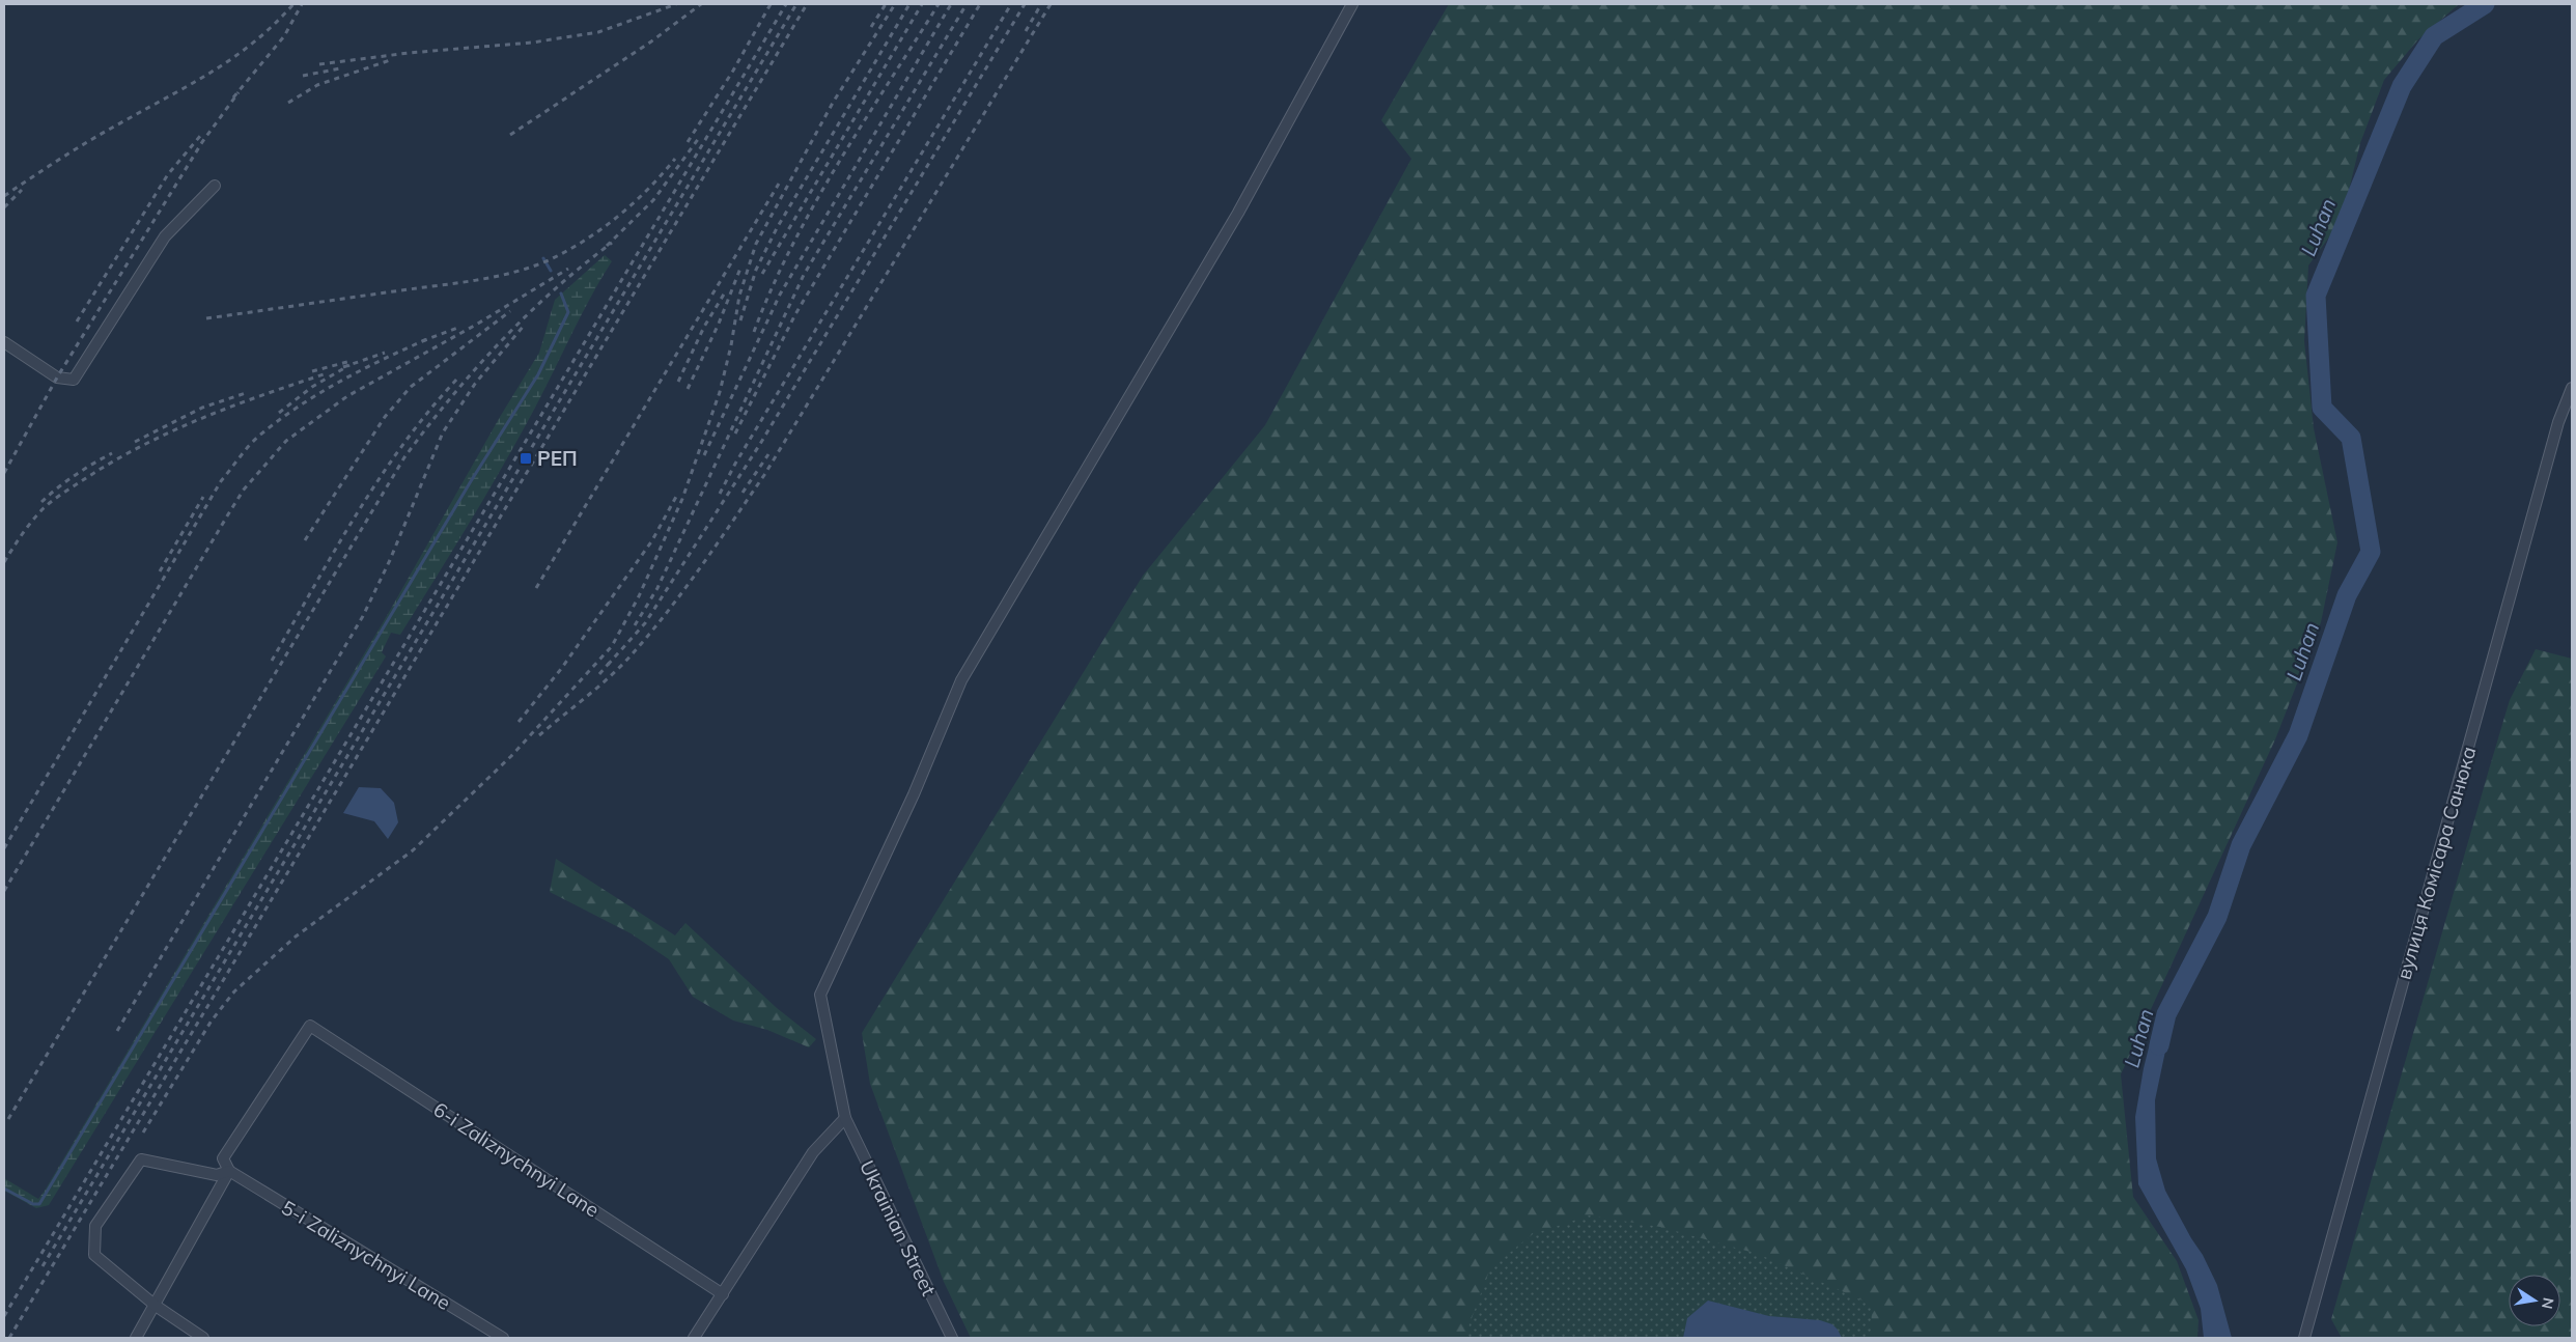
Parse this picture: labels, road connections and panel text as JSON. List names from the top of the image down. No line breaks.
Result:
{"streets":{"street":["вулиця Комісара Санюка","6-i Zaliznychnyi Lane","Ukrainian Street","5-i Zaliznychnyi Lane"]},"crossings":[["6-i Zaliznychnyi Lane","5-i Zaliznychnyi Lane"]],"water":["Luhan"],"places":{"transit":["РЕП"]},"north":"right"}
